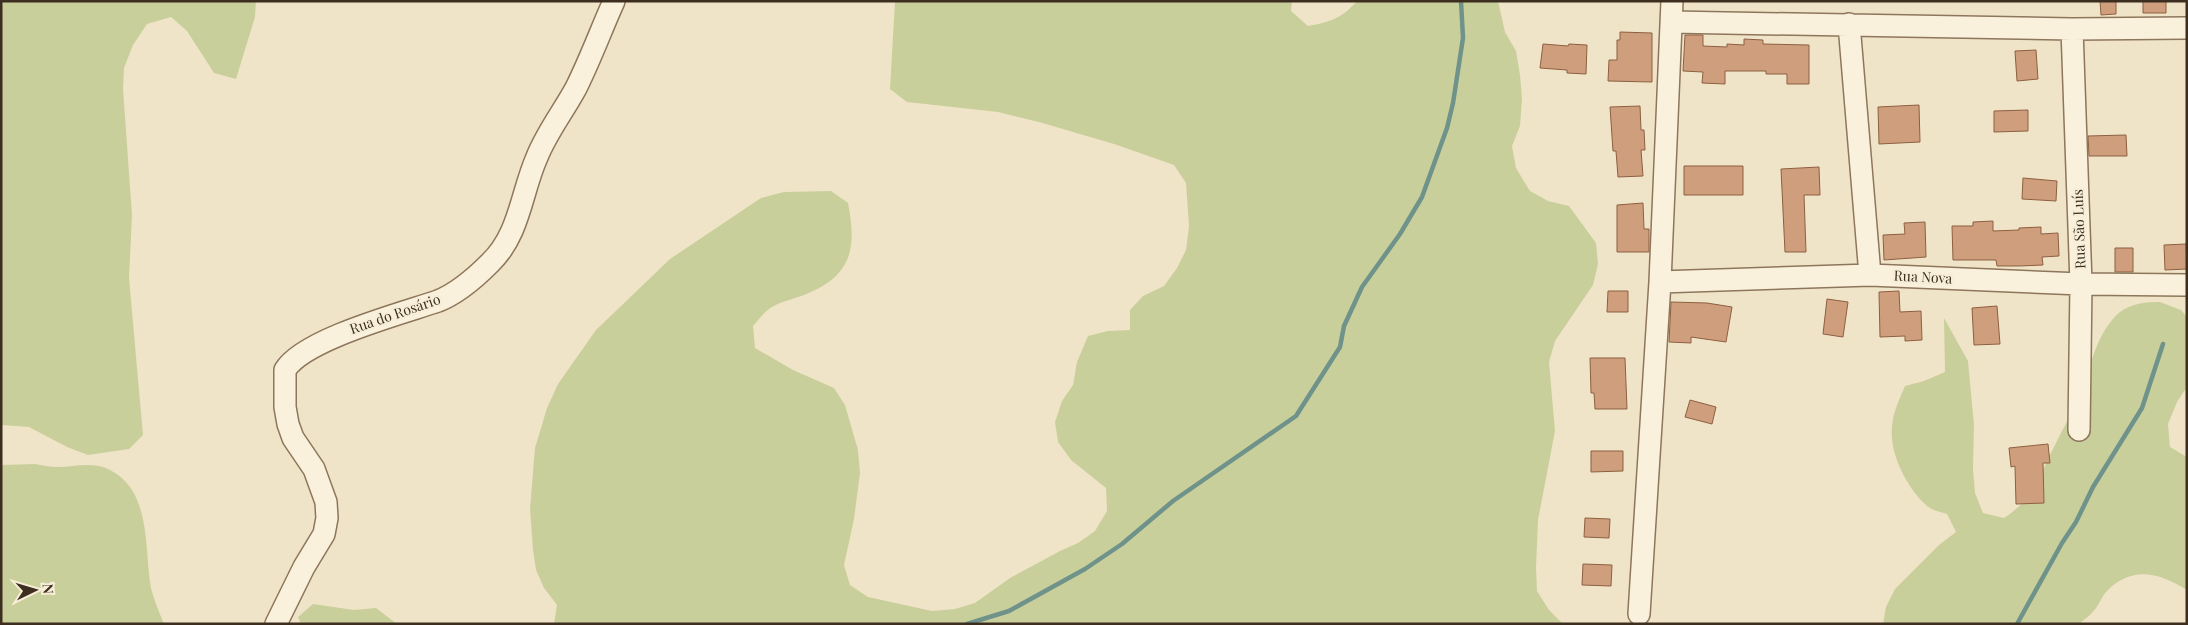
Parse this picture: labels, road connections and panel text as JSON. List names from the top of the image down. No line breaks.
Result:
{"streets":{"street":["Rua São Luís","Rua Nova","Rua do Rosário"]},"crossings":[["Rua São Luís","Rua Nova"]],"north":"right"}
